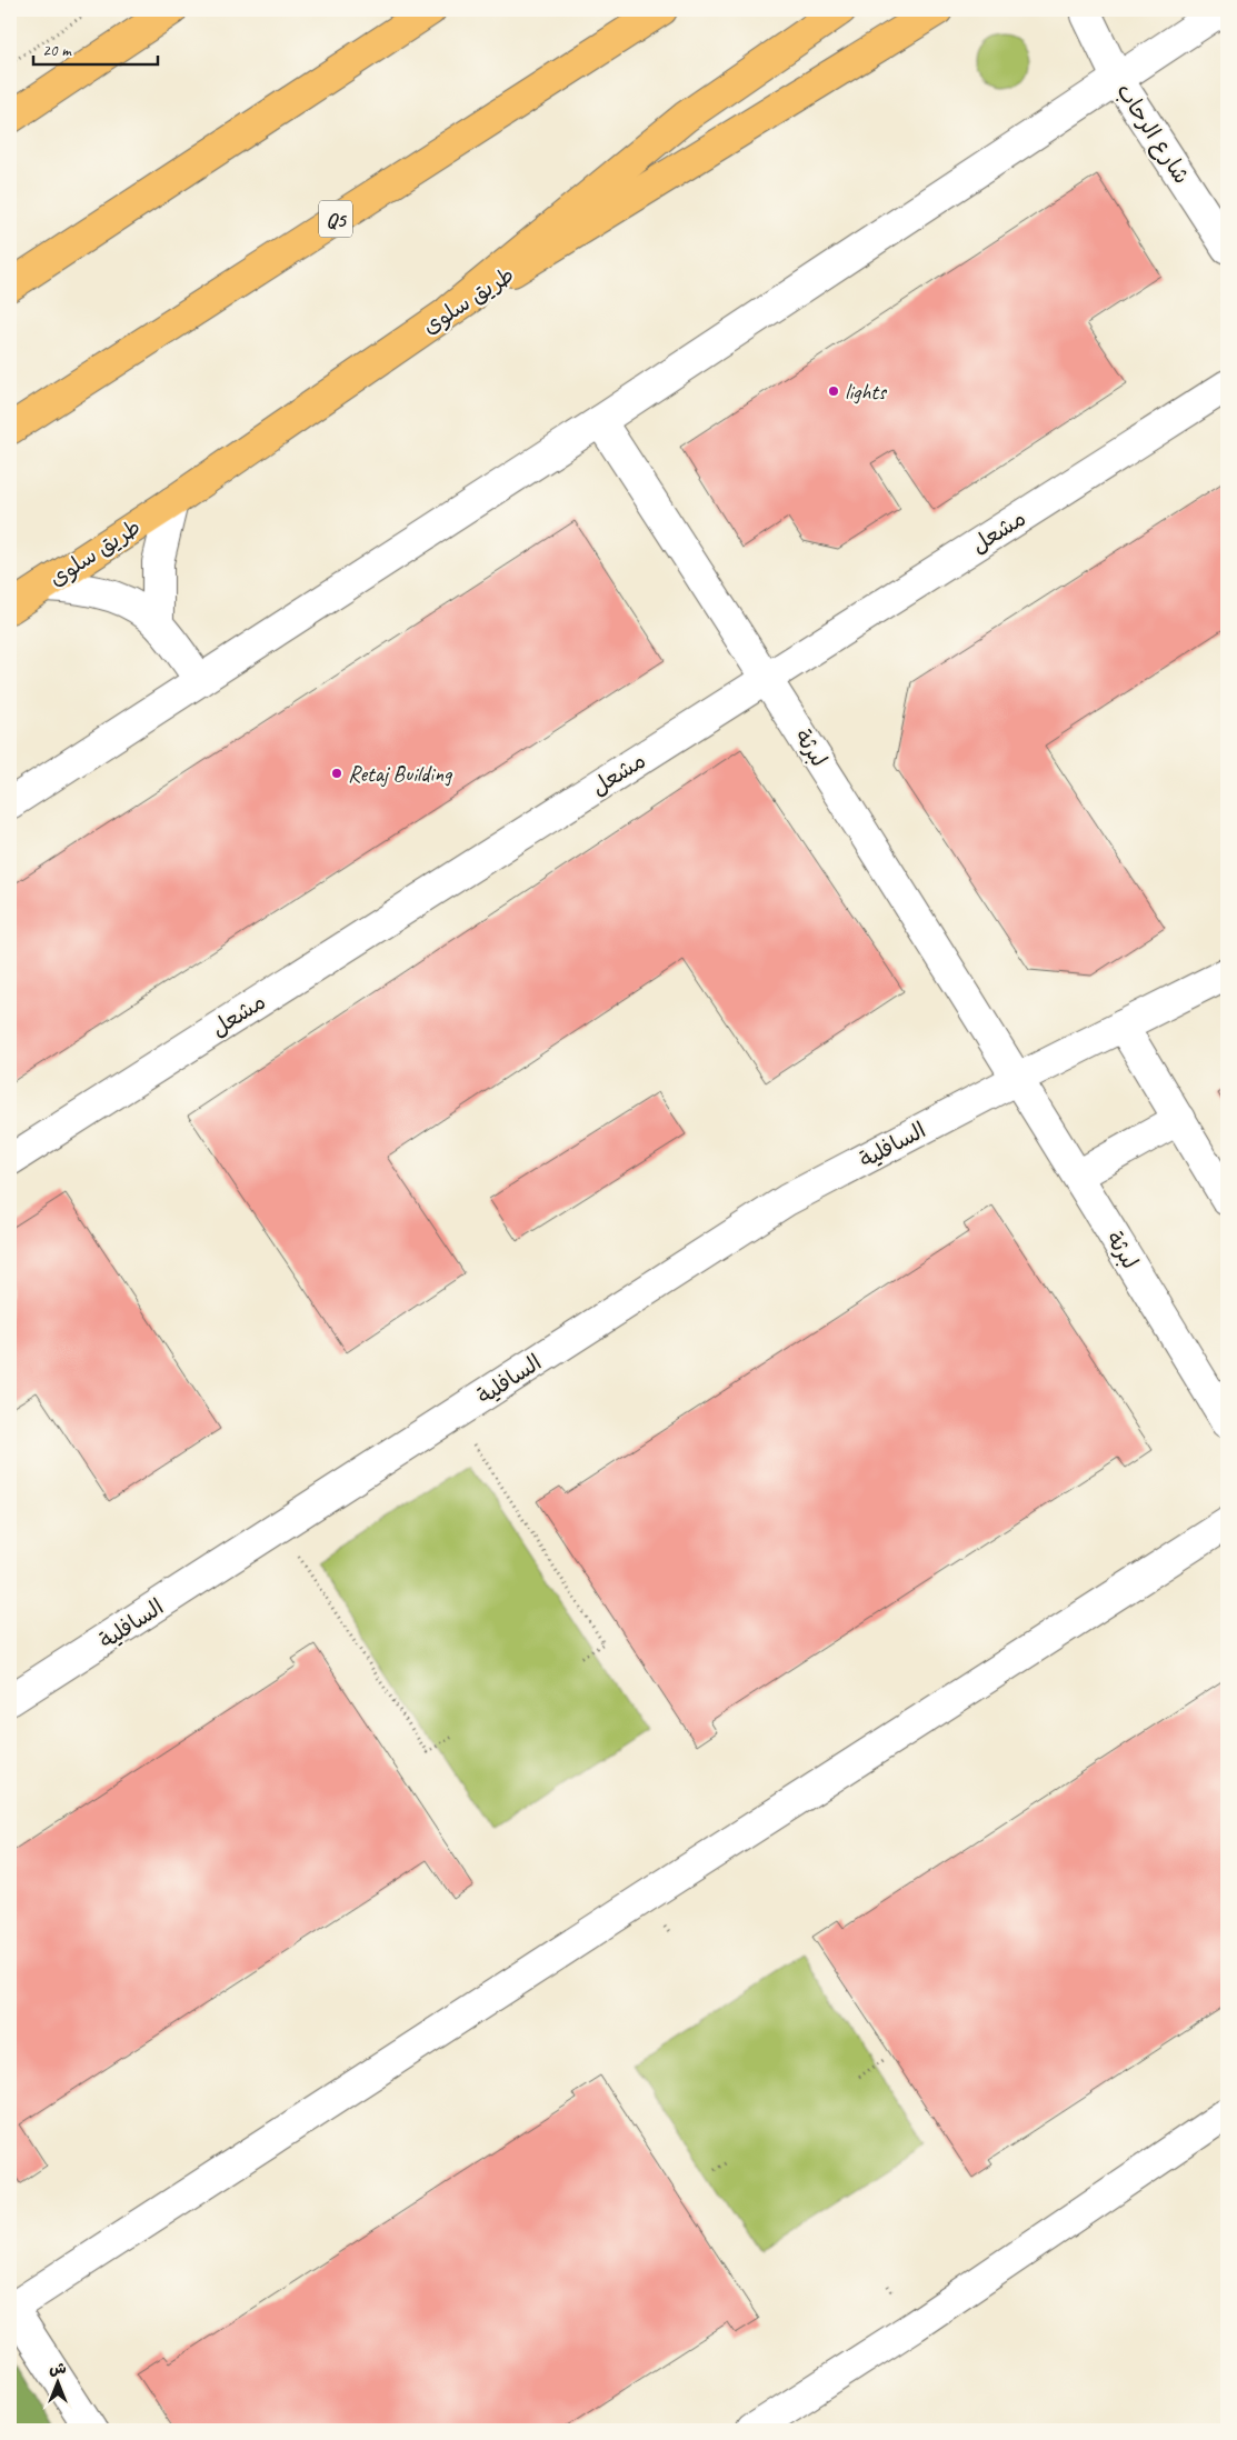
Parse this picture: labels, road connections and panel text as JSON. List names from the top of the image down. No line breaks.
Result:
{"streets":{"main road":["Q5","طريق سلوى"],"street":["شارع الرحاب","مشعل","لبرثة","السافلية"]},"crossings":[["مشعل","لبرثة"],["لبرثة","السافلية"]],"places":["lights","Retaj Building"],"scale_bar":"20 m","north":"top"}
